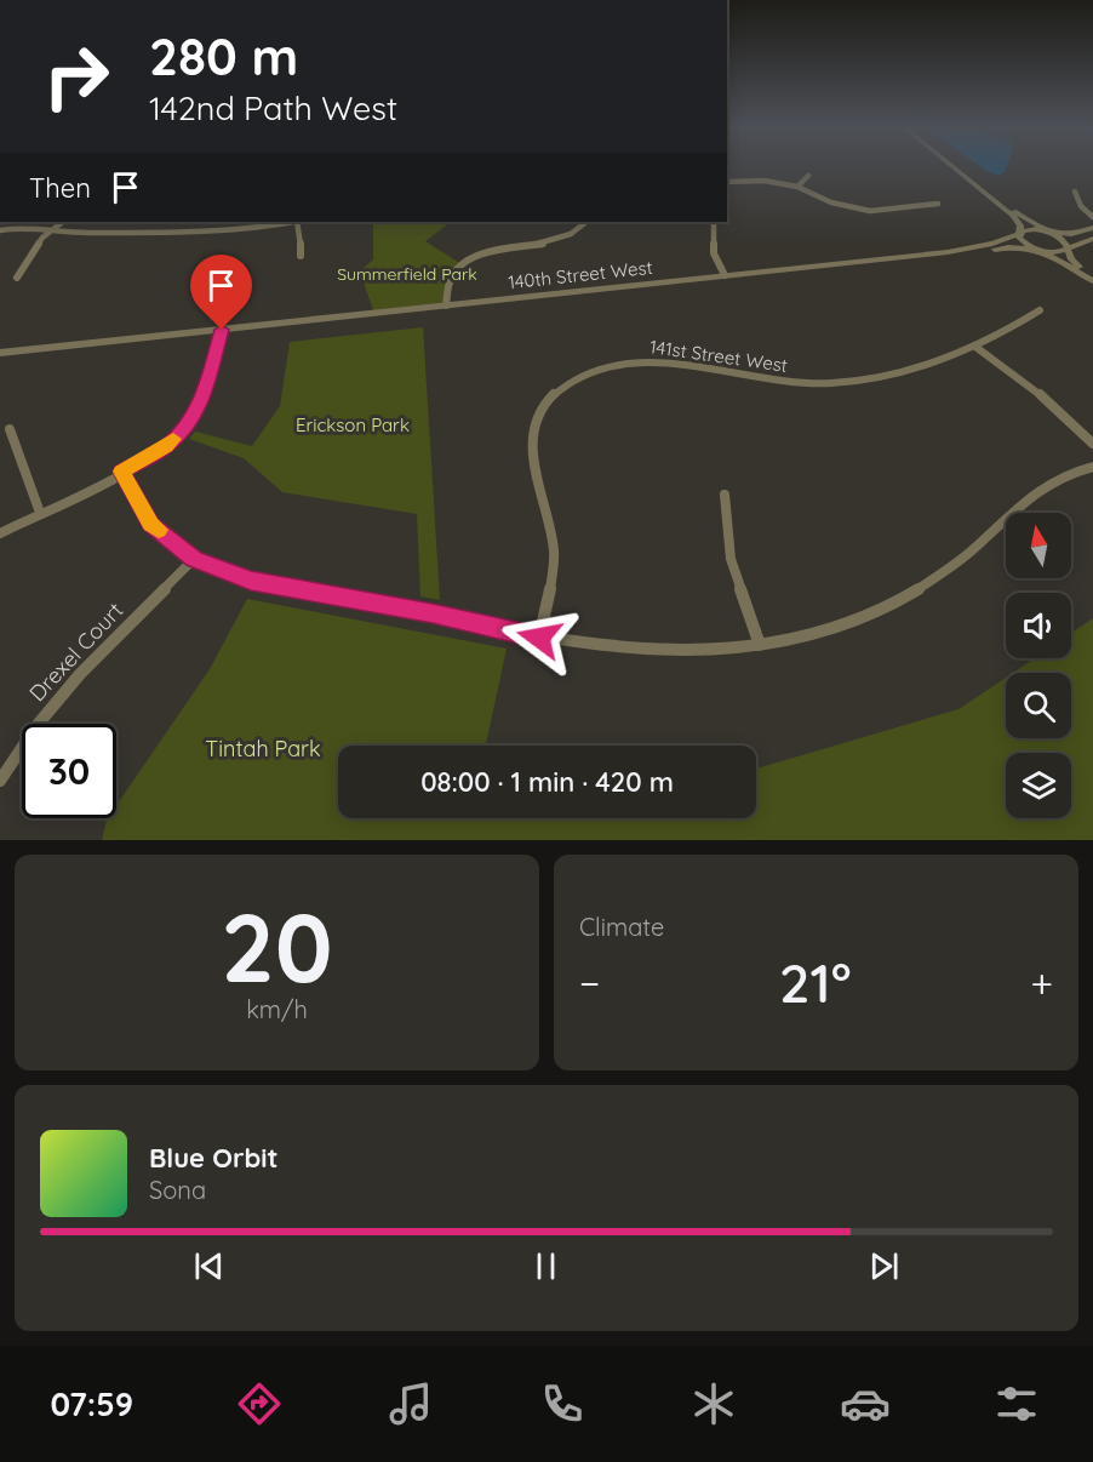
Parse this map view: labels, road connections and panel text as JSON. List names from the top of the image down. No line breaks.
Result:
{"streets":{"street":["140th Street West","141st Street West","Drexel Court"]},"parks":["Summerfield Park","Erickson Park","Tintah Park"],"north":"top","page":{"turn":["280 m","142nd Path West"],"then":"Then","limit":"30","trip":"08:00 · 1 min · 420 m","tile":[["20","km/h"],"Climate"],"heat":["−","21°","+"],"song":["Blue Orbit","Sona"],"tabs":"07:59"}}
